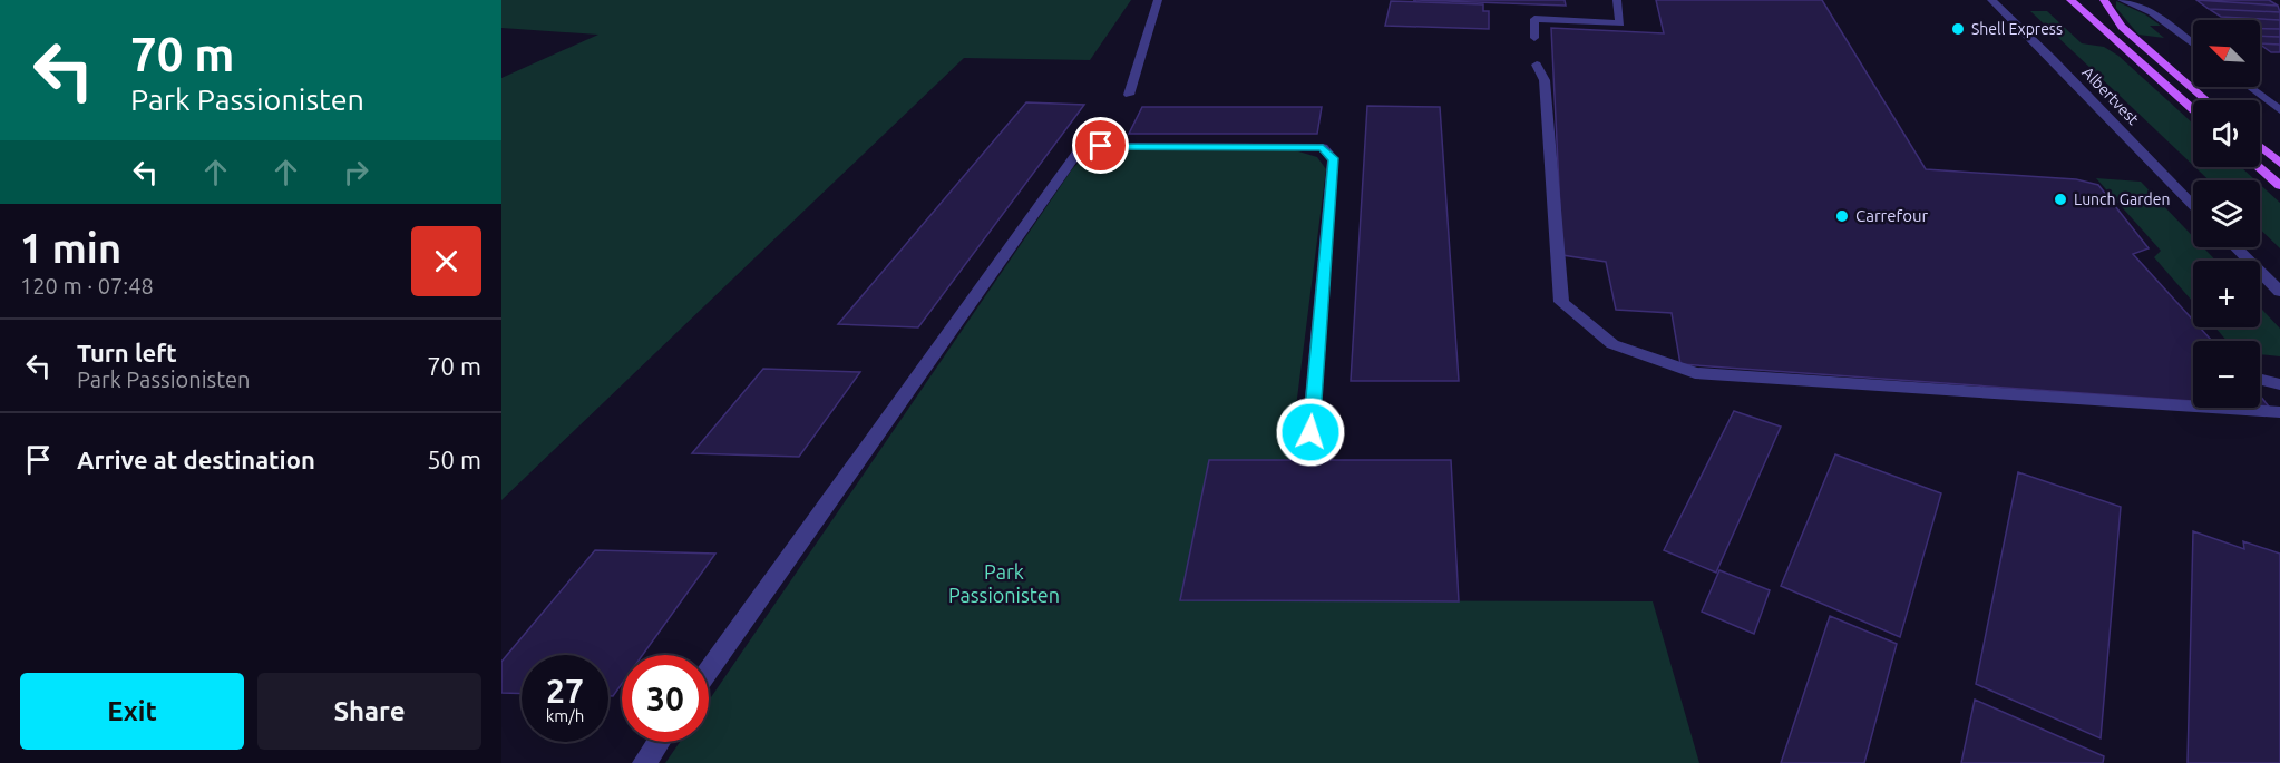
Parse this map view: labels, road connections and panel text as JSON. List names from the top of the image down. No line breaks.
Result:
{"streets":{"street":["Albertvest"]},"parks":["Park Passionisten"],"places":["Shell Express","Lunch Garden","Carrefour"],"north":"top left","page":{"turn":["70 m","Park Passionisten"],"map_buttons":["+","−"],"heading":["1 min","120 m · 07:48"],"list":[{"name":"Turn left","note":"Park Passionisten","value":"70 m"},{"name":"Arrive at destination","value":"50 m"}],"speed":"27 km/h","limit":"30","buttons":["Exit","Share"]}}
